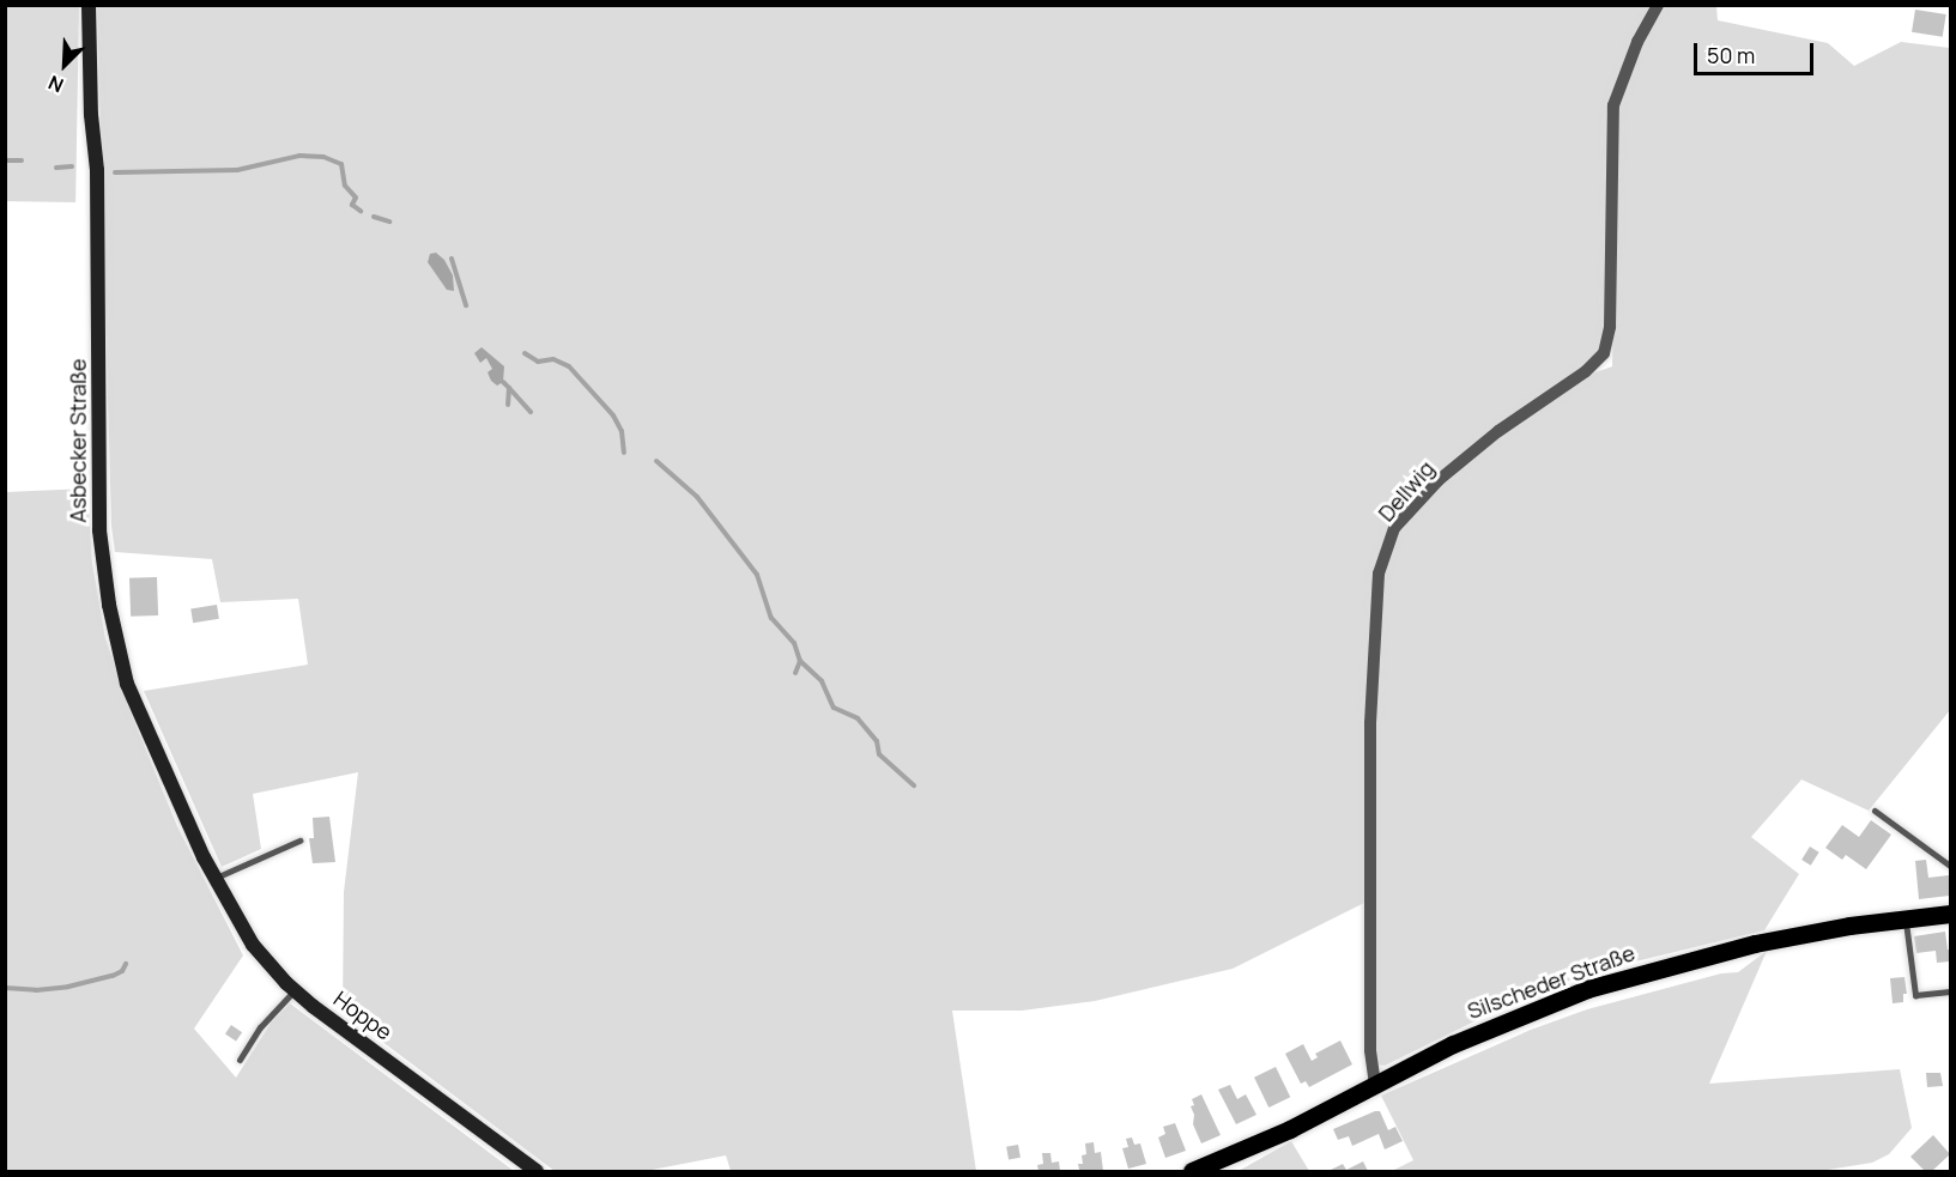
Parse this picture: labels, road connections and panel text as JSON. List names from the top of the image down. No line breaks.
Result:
{"streets":{"main road":["Asbecker Straße","Silscheder Straße","Hoppe"],"street":["Dellwig"]},"crossings":[["Asbecker Straße","Hoppe"],["Dellwig","Silscheder Straße"]],"scale_bar":"50 m","north":"bottom left"}
